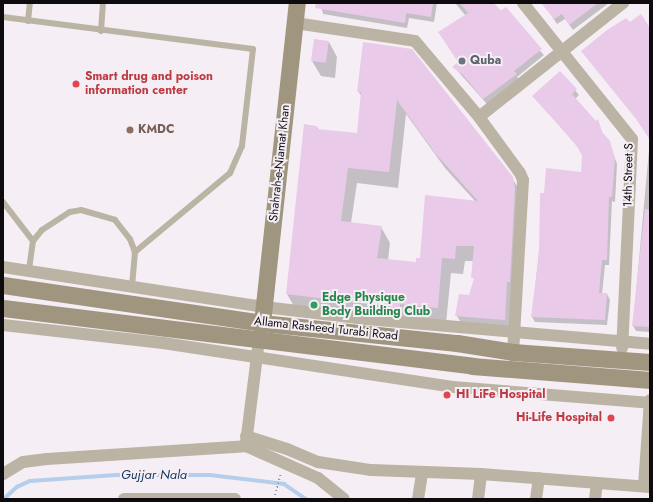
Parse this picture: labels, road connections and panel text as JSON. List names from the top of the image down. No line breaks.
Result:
{"streets":{"main road":["Shahrah-e-Niamat Khan","Allama Rasheed Turabi Road"],"street":["14th Street S"]},"crossings":[["Shahrah-e-Niamat Khan","Allama Rasheed Turabi Road"],["14th Street S","Allama Rasheed Turabi Road"]],"water":["Gujjar Nala"],"places":["Quba","Smart drug and poison information center","KMDC","Edge Physique Body Building Club","HI LiFe Hospital","Hi-Life Hospital"]}
